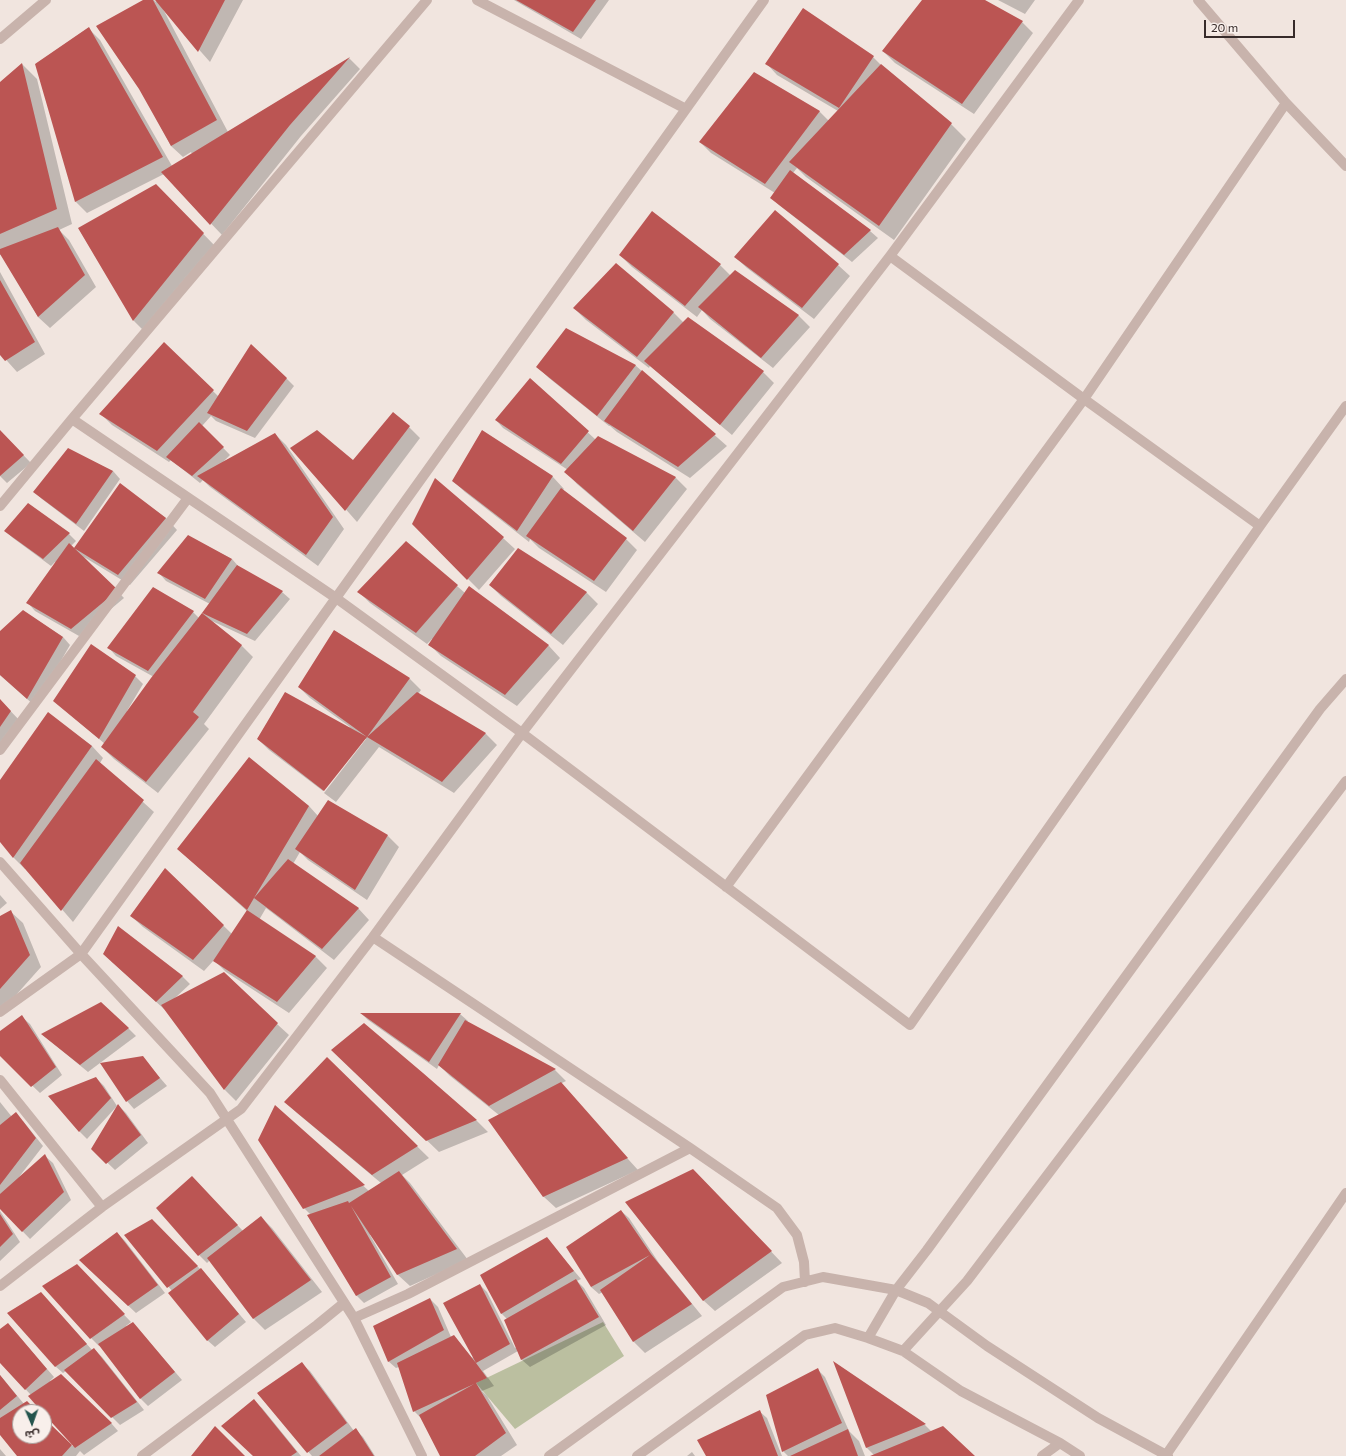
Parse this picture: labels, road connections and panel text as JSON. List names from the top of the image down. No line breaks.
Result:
{"scale_bar":"20 m","north":"bottom"}
